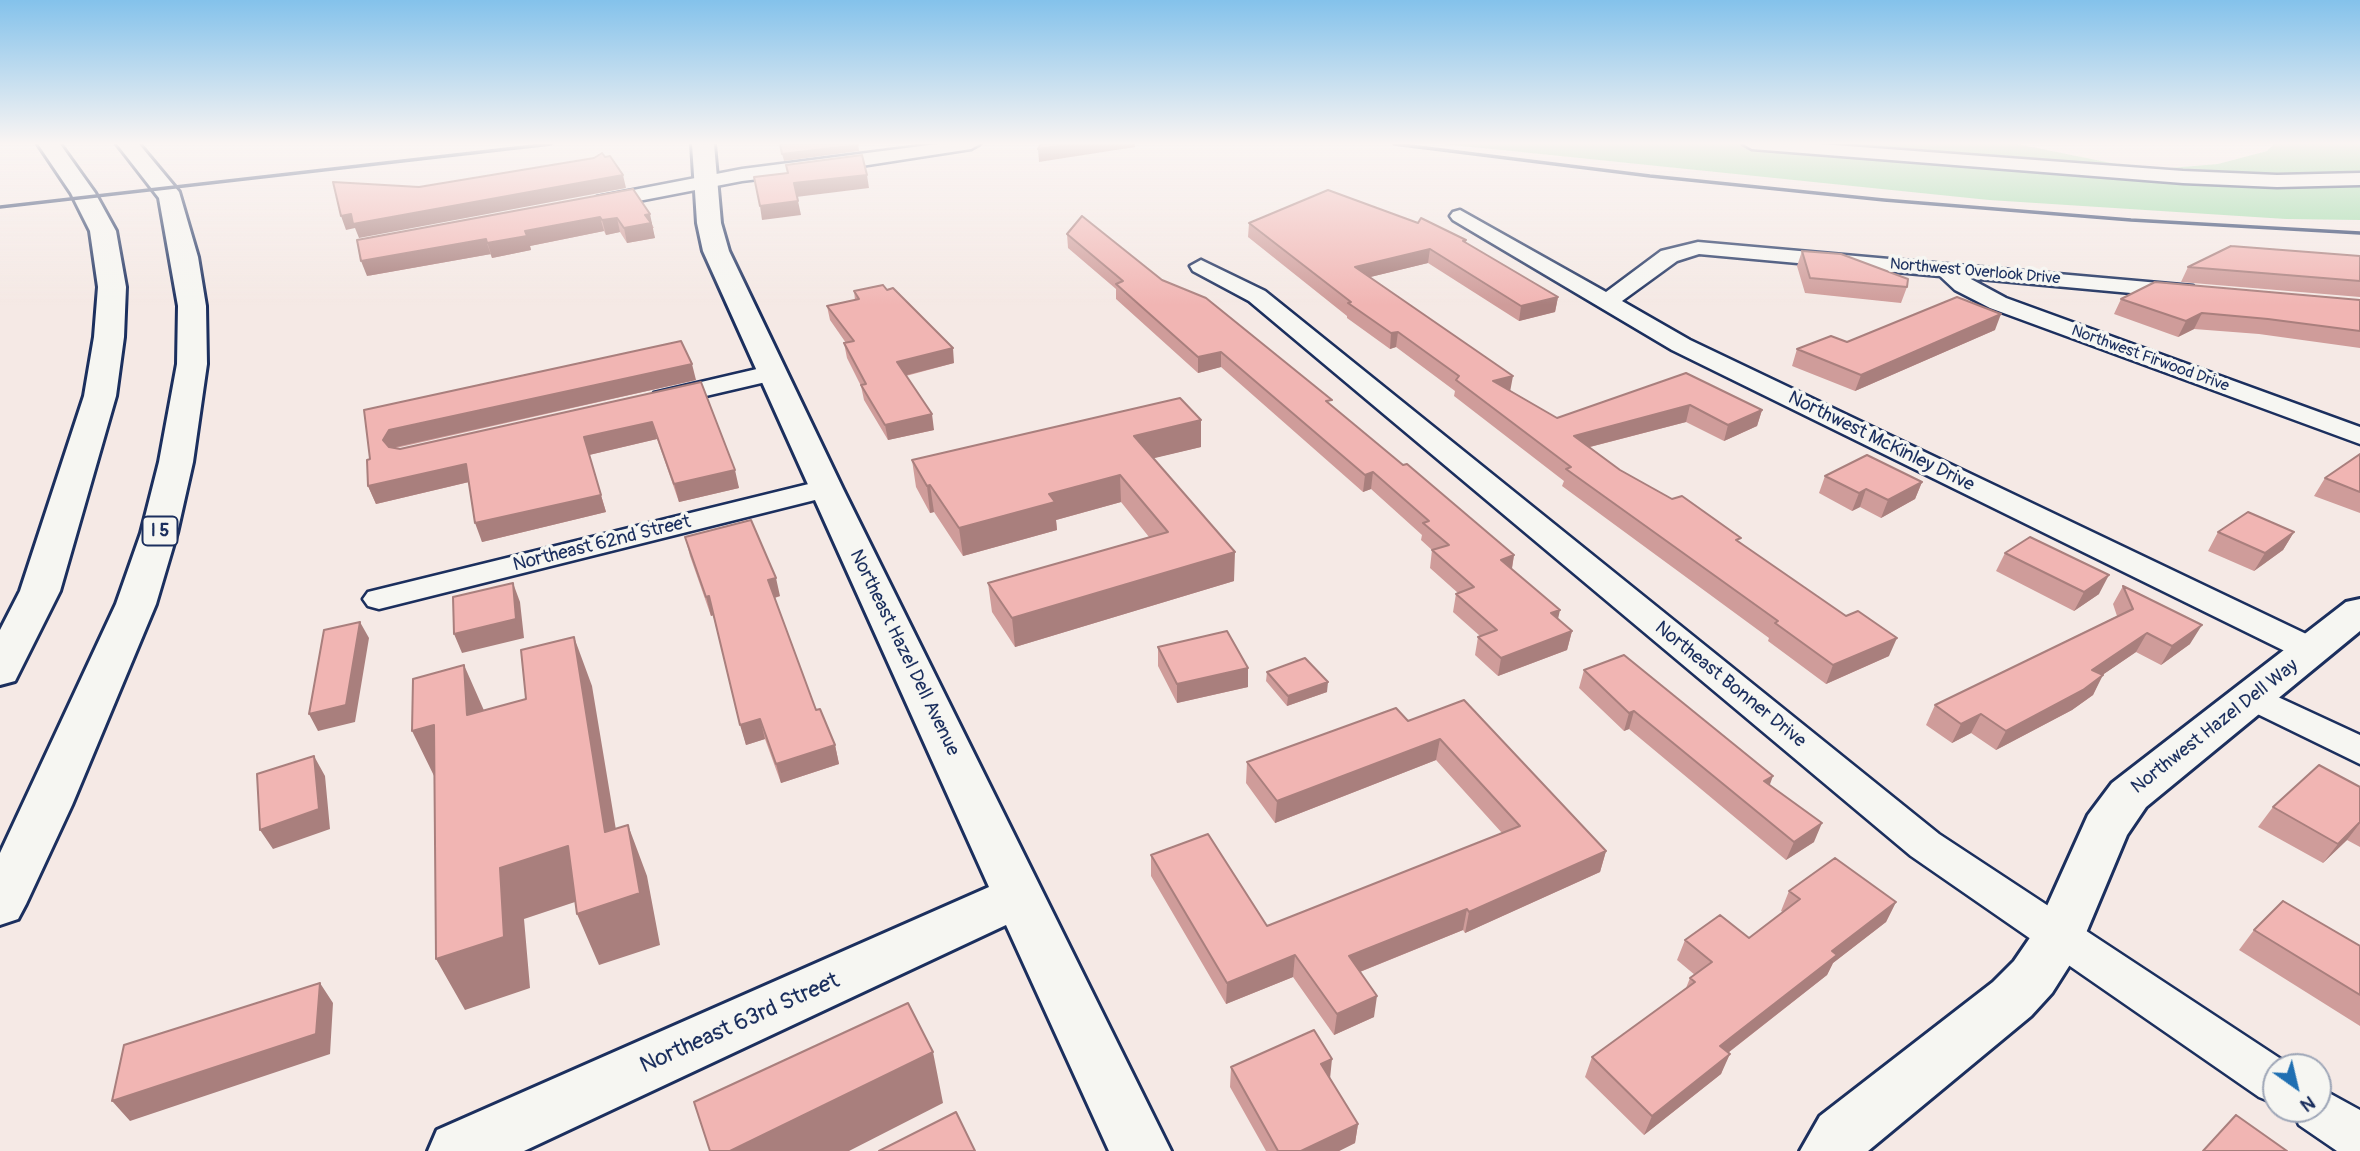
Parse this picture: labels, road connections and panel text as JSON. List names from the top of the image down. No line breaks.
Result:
{"streets":{"main road":["I 5","Northeast Hazel Dell Avenue","Northwest Hazel Dell Way","Northeast 63rd Street"],"street":["Northwest Overlook Drive","Northwest Firwood Drive","Northwest McKinley Drive","Northeast 62nd Street","Northeast Bonner Drive"]},"crossings":[["Northwest Overlook Drive","Northwest Firwood Drive"],["Northwest Overlook Drive","Northwest McKinley Drive"],["Northwest McKinley Drive","Northwest Hazel Dell Way"],["Northeast 62nd Street","Northeast Hazel Dell Avenue"],["Northeast Hazel Dell Avenue","Northeast 63rd Street"],["Northeast Bonner Drive","Northwest Hazel Dell Way"]],"north":"bottom right"}
